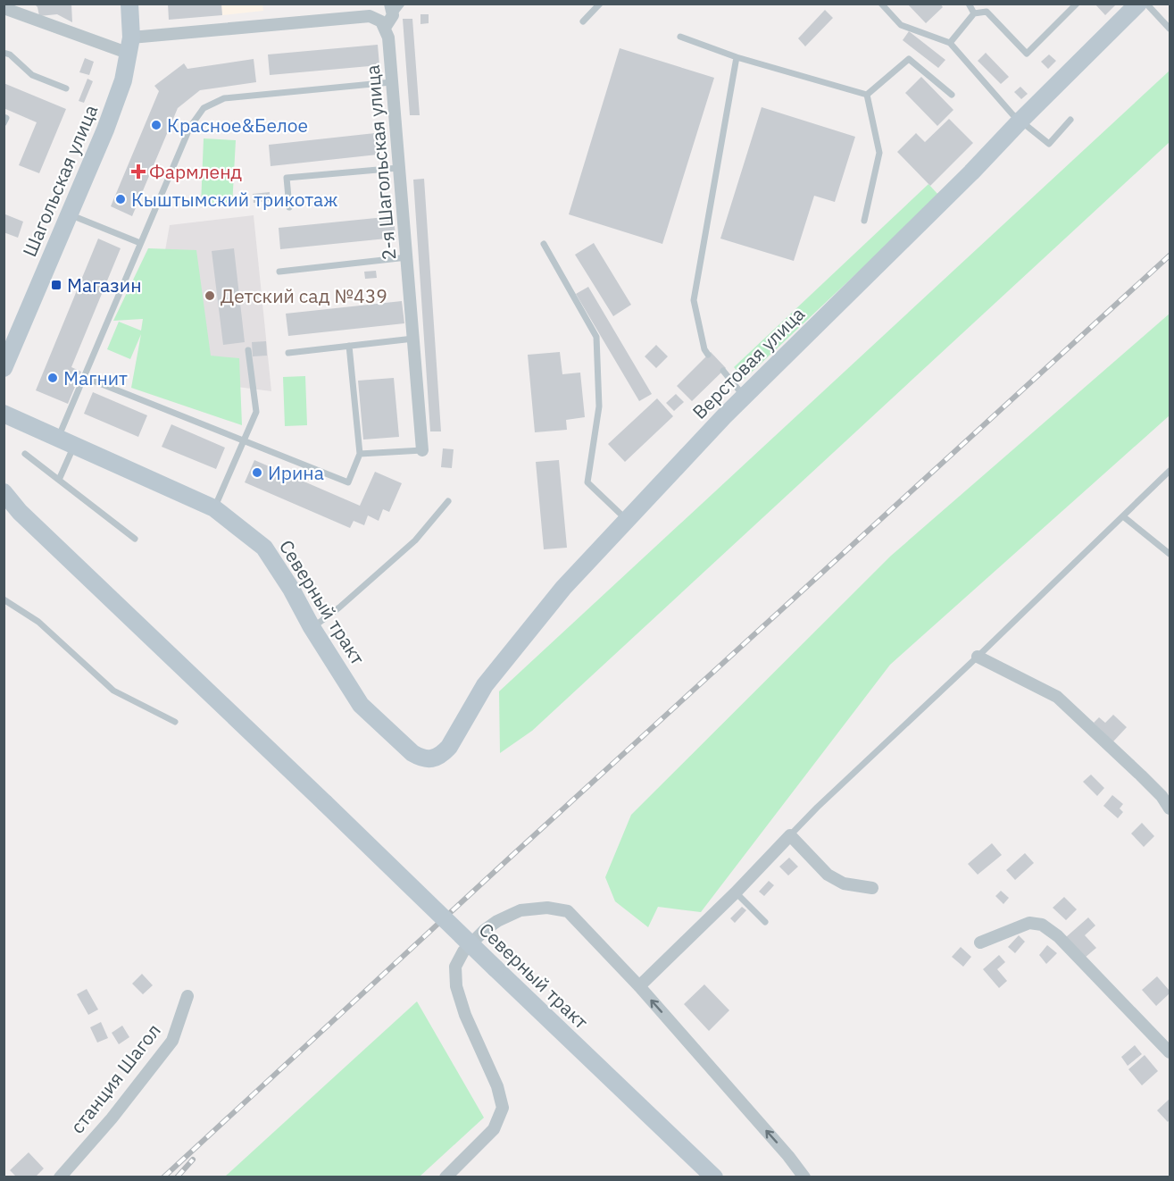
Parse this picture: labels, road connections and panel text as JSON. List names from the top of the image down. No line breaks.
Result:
{"streets":{"street":["2-я Шагольская улица","Шагольская улица","Верстовая улица","Северный тракт","станция Шагол"]},"crossings":[["Верстовая улица","Северный тракт"]],"places":{"other":["Красное&Белое","Кыштымский трикотаж","Детский сад №439","Магнит","Ирина"],"health":["Фармленд"],"transit":["Магазин"]}}
